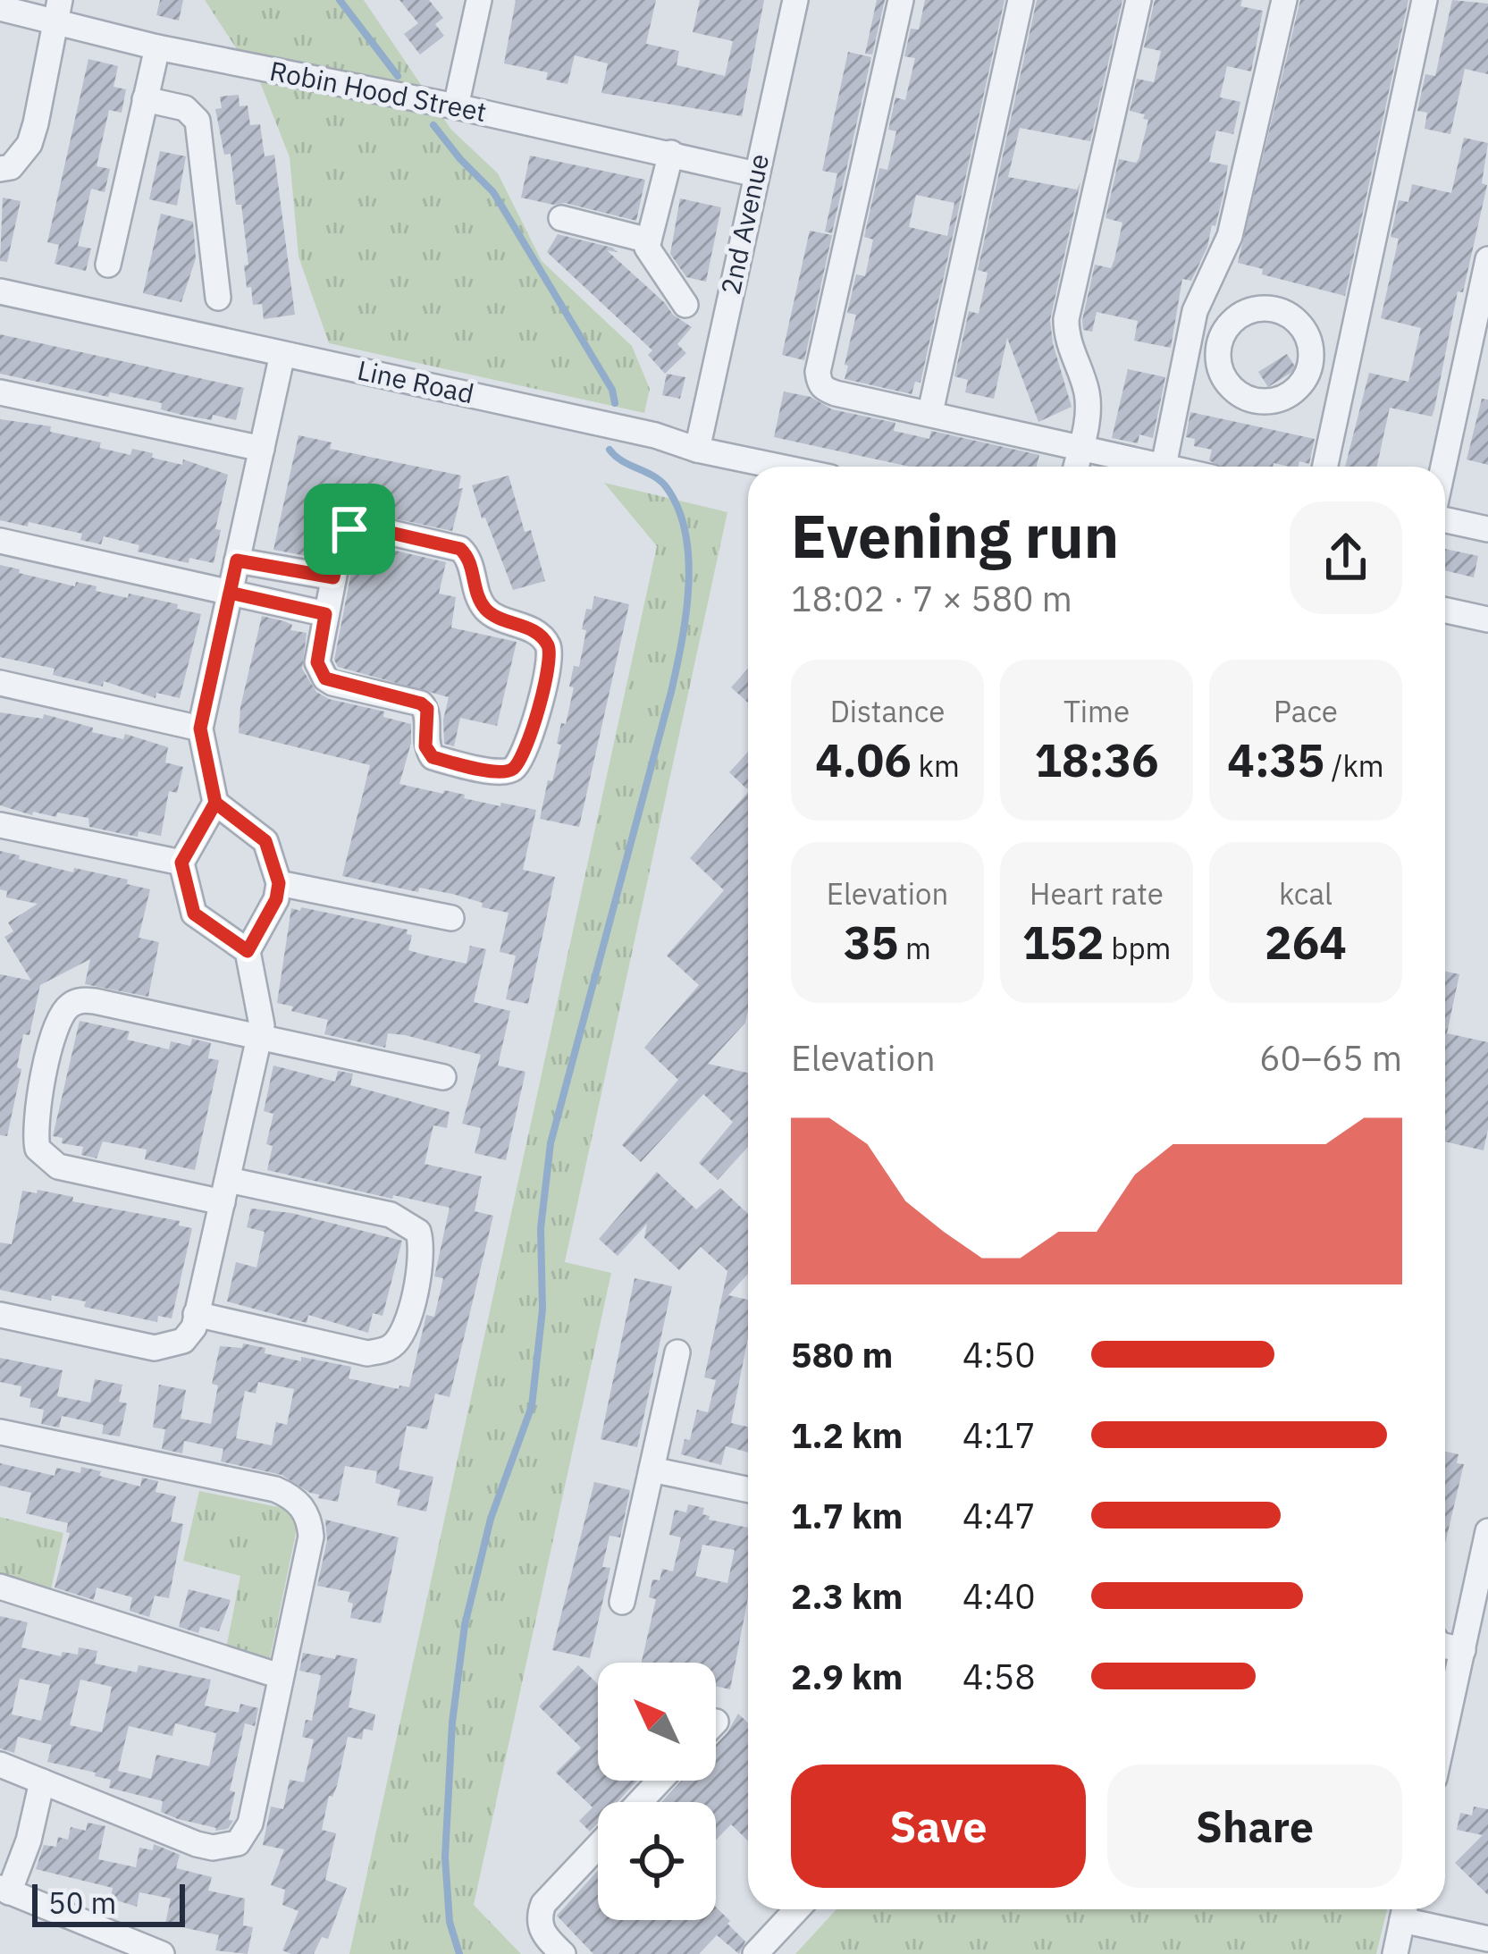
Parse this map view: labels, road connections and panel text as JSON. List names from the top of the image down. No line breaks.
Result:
{"streets":{"street":["Robin Hood Street","2nd Avenue","Line Road"]},"crossings":[["Robin Hood Street","2nd Avenue"],["2nd Avenue","Line Road"]],"scale_bar":"50 m","north":"top left","page":{"heading":["Evening run","18:02 · 7 × 580 m"],"stats":[["Distance","4.06 km"],["Time","18:36"],["Pace","4:35 /km"],["Elevation","35 m"],["Heart rate","152 bpm"],["kcal","264"]],"chart":["Elevation","60–65 m"],"list":[{"name":"580 m","note":"4:50"},{"name":"1.2 km","note":"4:17"},{"name":"1.7 km","note":"4:47"},{"name":"2.3 km","note":"4:40"},{"name":"2.9 km","note":"4:58"}],"buttons":["Save","Share"],"scale":"50 m"}}
